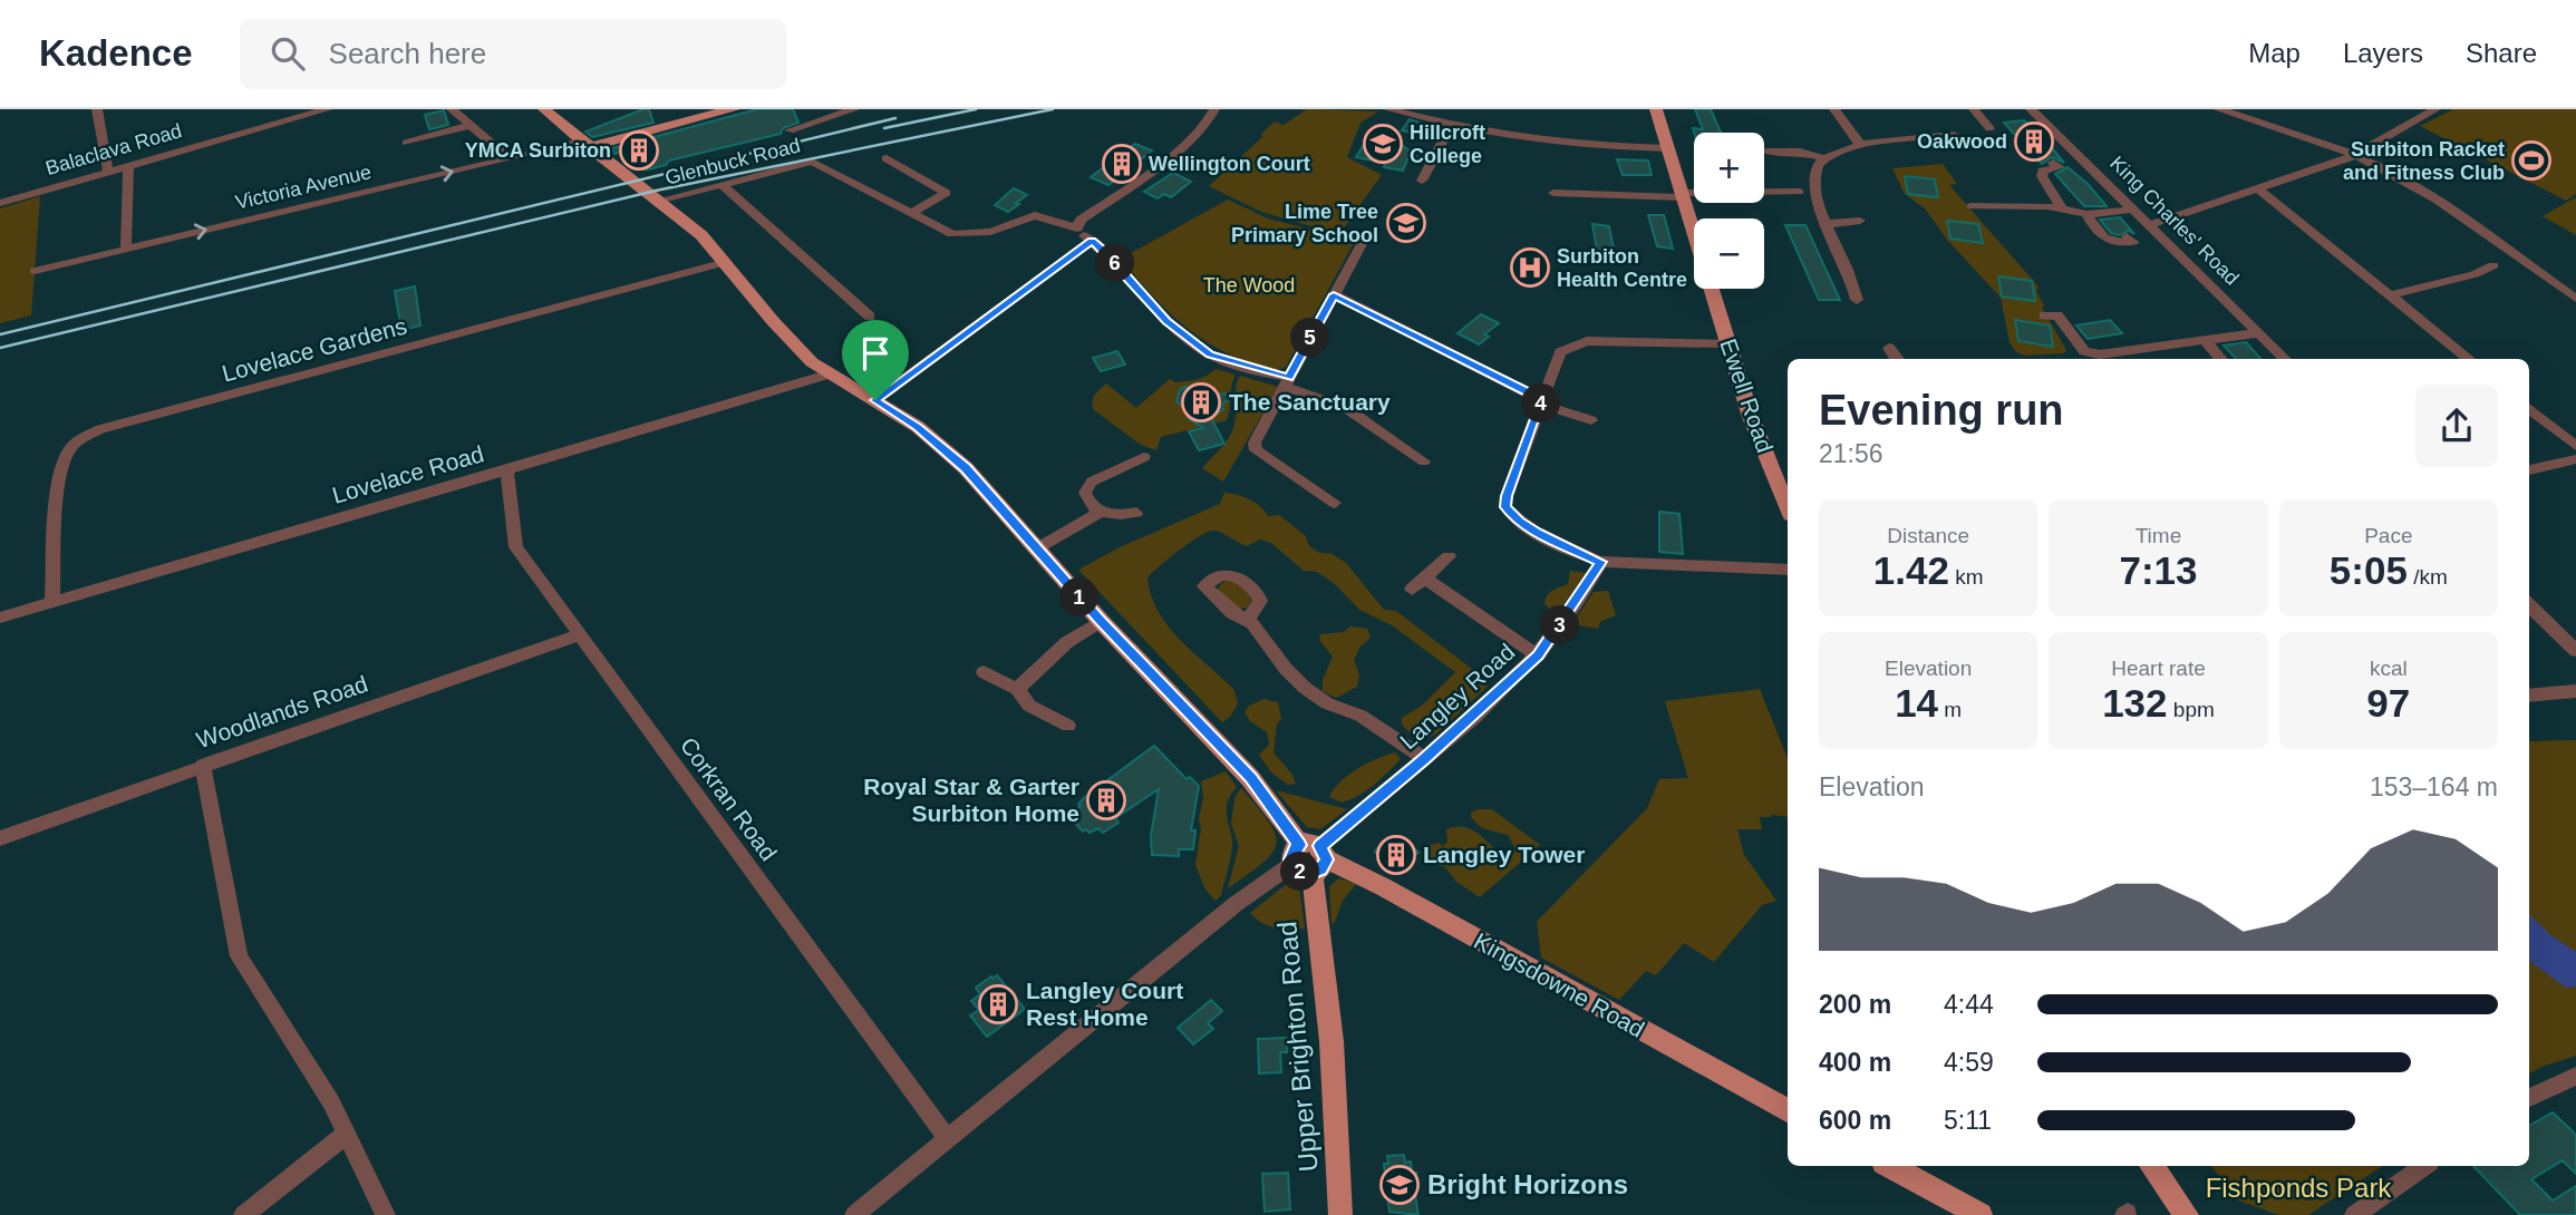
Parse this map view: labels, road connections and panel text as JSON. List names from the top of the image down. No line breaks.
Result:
{"streets":{"main road":["Ewell Road","Kingsdowne Road","Upper Brighton Road"],"street":["Balaclava Road","Glenbuck Road","Victoria Avenue","King Charles' Road","Lovelace Gardens","Lovelace Road","Langley Road","Woodlands Road","Corkran Road"]},"crossings":[["Lovelace Gardens","Lovelace Road"],["Lovelace Road","Corkran Road"],["Langley Road","Corkran Road"],["Langley Road","Kingsdowne Road"],["Langley Road","Upper Brighton Road"],["Woodlands Road","Corkran Road"],["Kingsdowne Road","Upper Brighton Road"]],"one_way":["Victoria Avenue"],"parks":["The Wood","Fishponds Park"],"places":{"building":["Oakwood","YMCA Surbiton","Wellington Court","The Sanctuary","Royal Star & Garter Surbiton Home","Langley Tower","Langley Court Rest Home"],"school or university":["Hillcroft College","Lime Tree Primary School","Bright Horizons"],"sports":["Surbiton Racket and Fitness Club"],"hospital":["Surbiton Health Centre"]},"page":{"header":"Kadence","search":"Search here","nav":["Map","Layers","Share"],"map_buttons":["+","−"],"pins":["6","5","4","1","3","2"],"heading":["Evening run","21:56"],"stats":[["Distance","1.42 km"],["Time","7:13"],["Pace","5:05 /km"],["Elevation","14 m"],["Heart rate","132 bpm"],["kcal","97"]],"chart":["Elevation","153–164 m"],"list":[{"name":"200 m","note":"4:44"},{"name":"400 m","note":"4:59"},{"name":"600 m","note":"5:11"}]}}
